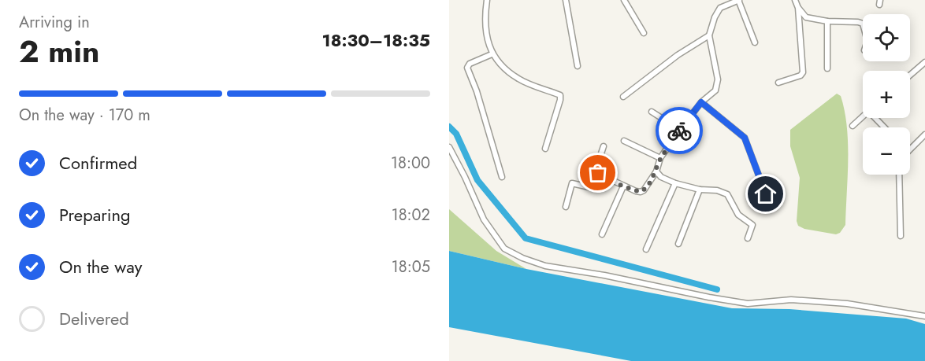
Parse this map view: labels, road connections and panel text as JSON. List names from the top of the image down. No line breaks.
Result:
{"page":{"heading":["2 min","Arriving in","18:30–18:35"],"map_buttons":["+","−"],"bar":"On the way · 170 m","list":[["Confirmed","18:00"],["Preparing","18:02"],["On the way","18:05"],"Delivered"]}}
